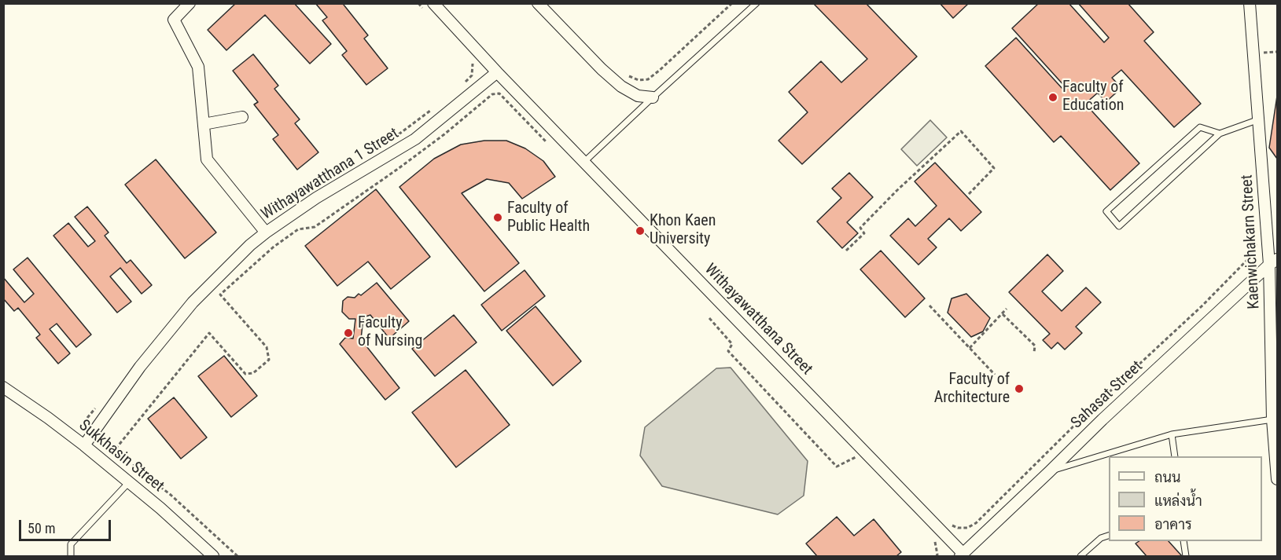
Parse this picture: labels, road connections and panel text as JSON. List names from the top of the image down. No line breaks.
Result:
{"streets":{"street":["Withayawatthana 1 Street","Kaenwichakarn Street","Withayawatthana Street","Sahasat Street","Sukkhasin Street"]},"crossings":[["Withayawatthana 1 Street","Withayawatthana Street"],["Withayawatthana 1 Street","Sukkhasin Street"],["Kaenwichakarn Street","Sahasat Street"],["Withayawatthana Street","Sahasat Street"]],"places":["Faculty of Education","Faculty of Public Health","Khon Kaen University","Faculty of Nursing","Faculty of Architecture"],"legend":["ถนน","แหล่งน้ำ","อาคาร"],"scale_bar":"50 m"}
